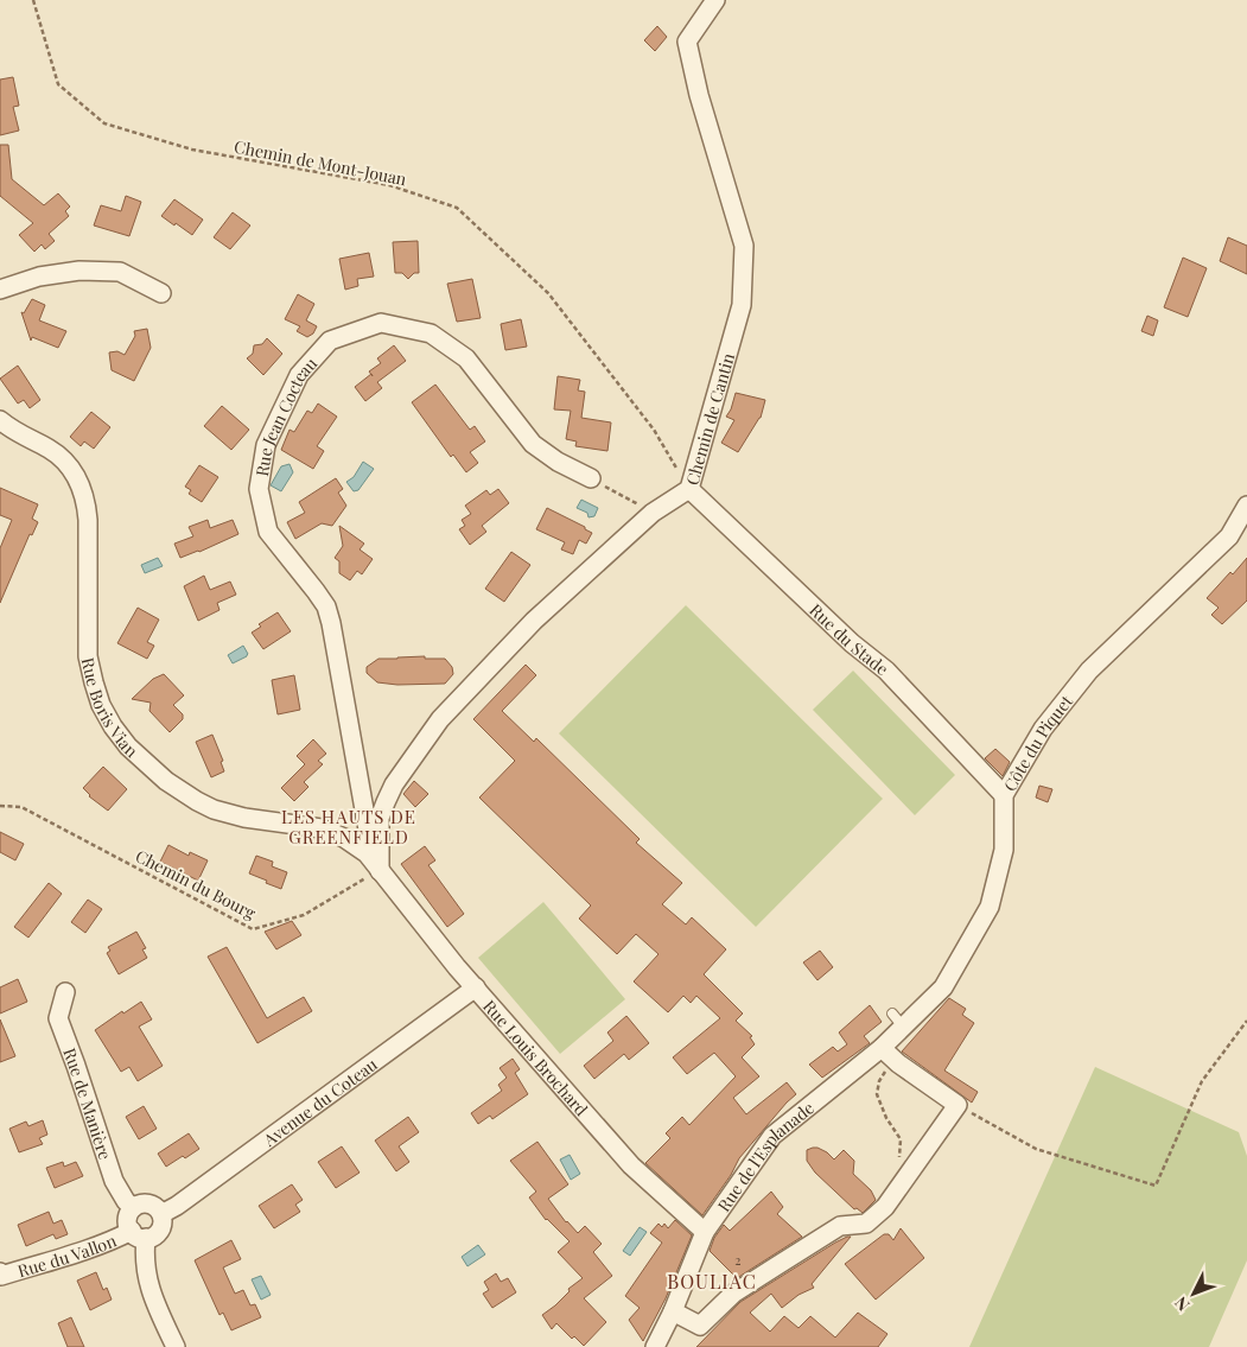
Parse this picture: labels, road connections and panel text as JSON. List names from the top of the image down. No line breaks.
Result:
{"streets":{"street":["Chemin de Cantin","Rue Jean Cocteau","Rue du Stade","Rue Boris Vian","Côte du Piquet","Rue Louis Brochard","Avenue du Coteau","Rue de Manière","Rue de l'Esplanade","Rue du Vallon"],"path":["Chemin de Mont-Jouan","Chemin du Bourg"]},"crossings":[["Chemin de Mont-Jouan","Chemin de Cantin"],["Chemin de Mont-Jouan","Rue du Stade"],["Chemin de Cantin","Rue Jean Cocteau"],["Chemin de Cantin","Rue du Stade"],["Chemin de Cantin","Rue Boris Vian"],["Chemin de Cantin","Chemin du Bourg"],["Chemin de Cantin","Rue Louis Brochard"],["Rue Jean Cocteau","Rue Boris Vian"],["Rue Jean Cocteau","Chemin du Bourg"],["Rue Jean Cocteau","Rue Louis Brochard"],["Rue du Stade","Côte du Piquet"],["Rue Boris Vian","Chemin du Bourg"],["Rue Boris Vian","Rue Louis Brochard"],["Côte du Piquet","Rue de l'Esplanade"],["Chemin du Bourg","Rue Louis Brochard"],["Rue Louis Brochard","Avenue du Coteau"],["Rue Louis Brochard","Rue de l'Esplanade"],["Avenue du Coteau","Rue de Manière"],["Avenue du Coteau","Rue du Vallon"],["Rue de Manière","Rue du Vallon"]],"districts":["LES HAUTS DE GREENFIELD","BOULIAC"],"house_numbers":["2"],"north":"bottom left"}
